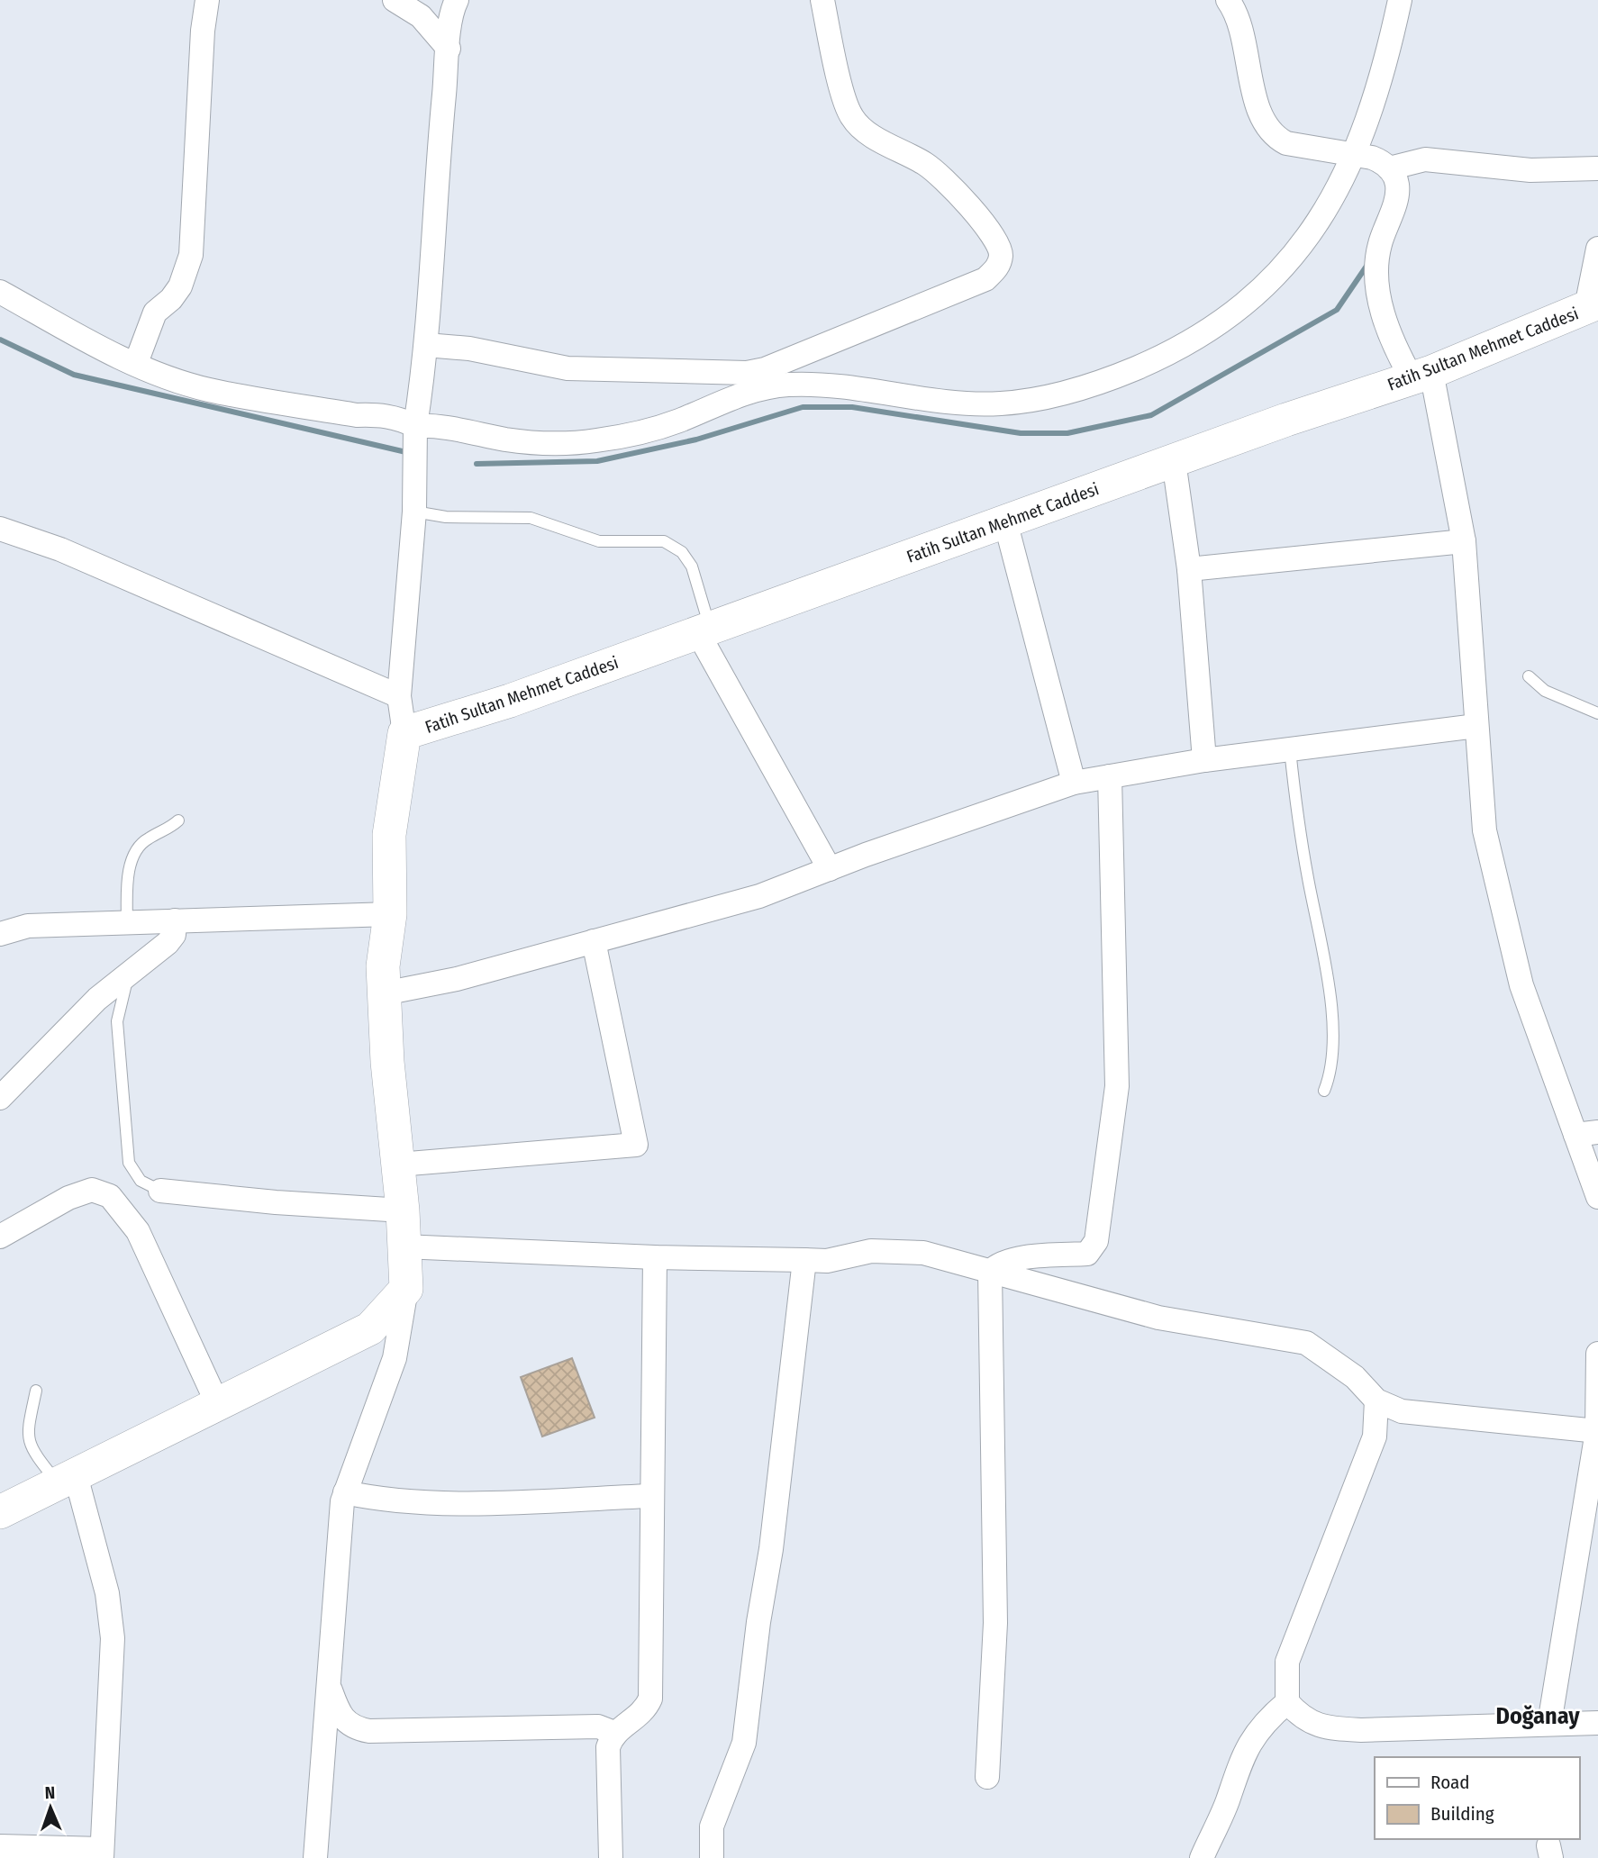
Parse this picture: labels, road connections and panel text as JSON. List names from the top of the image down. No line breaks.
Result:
{"streets":{"street":["Fatih Sultan Mehmet Caddesi"]},"districts":["Doğanay"],"legend":["Road","Building"],"north":"top"}
